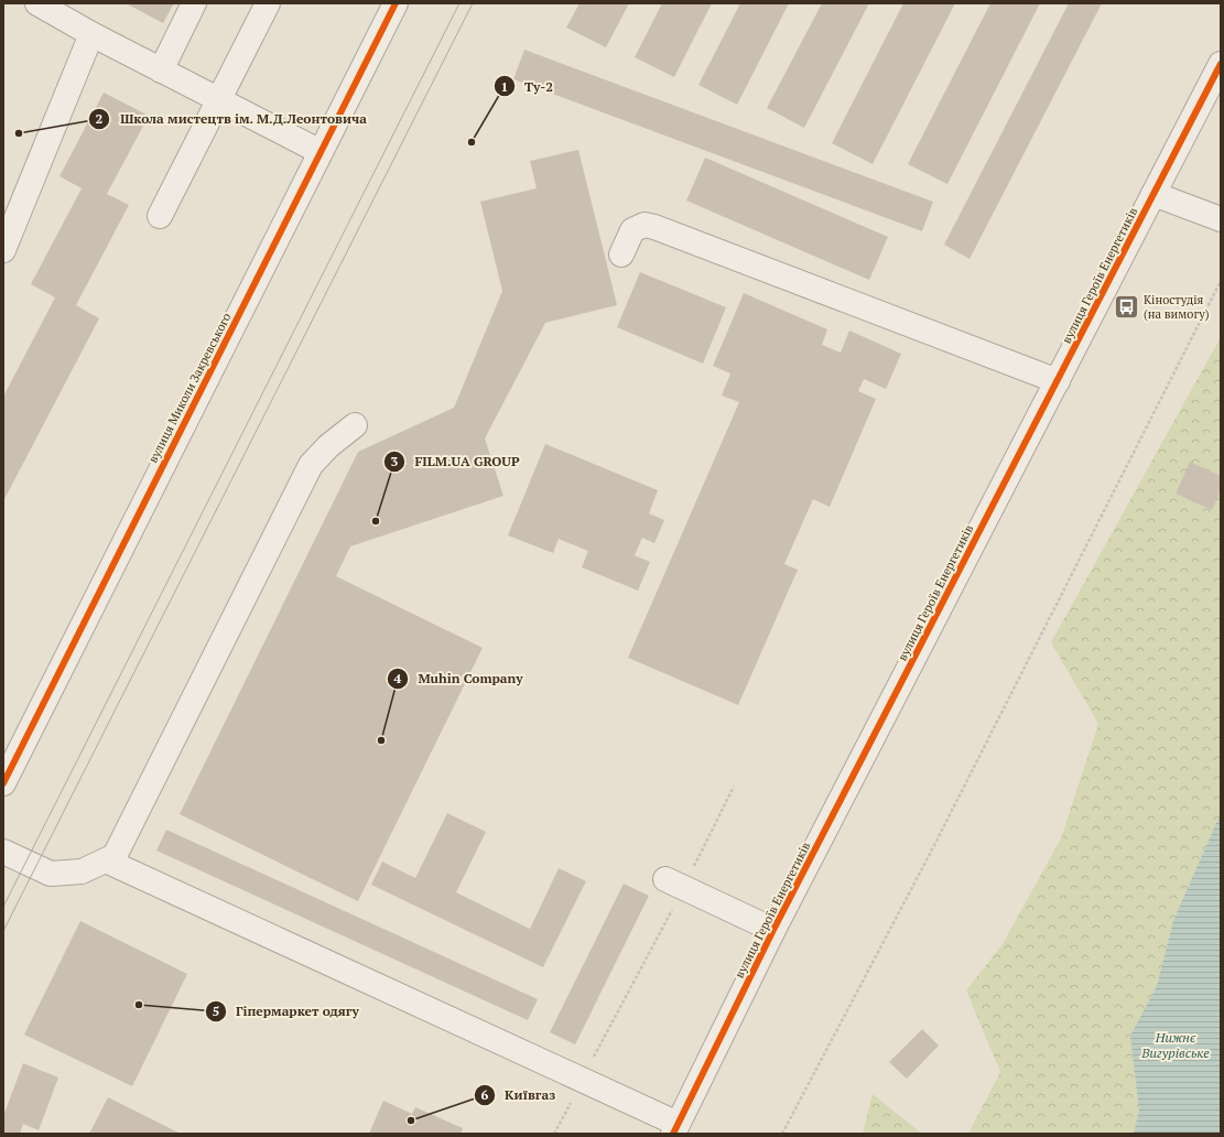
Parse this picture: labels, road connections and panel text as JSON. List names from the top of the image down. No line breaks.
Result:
{"streets":{"street":["вулиця Героїв Енергетиків","вулиця Миколи Закревського"]},"water":["Нижнє Вигурівське"],"places":{"other":["Школа мистецтв ім. М.Д.Леонтовича","Ту-2","FILM.UA GROUP","Muhin Company","Гіпермаркет одягу","Київгаз"],"bus stop":["Кіностудія (на вимогу)"]}}
